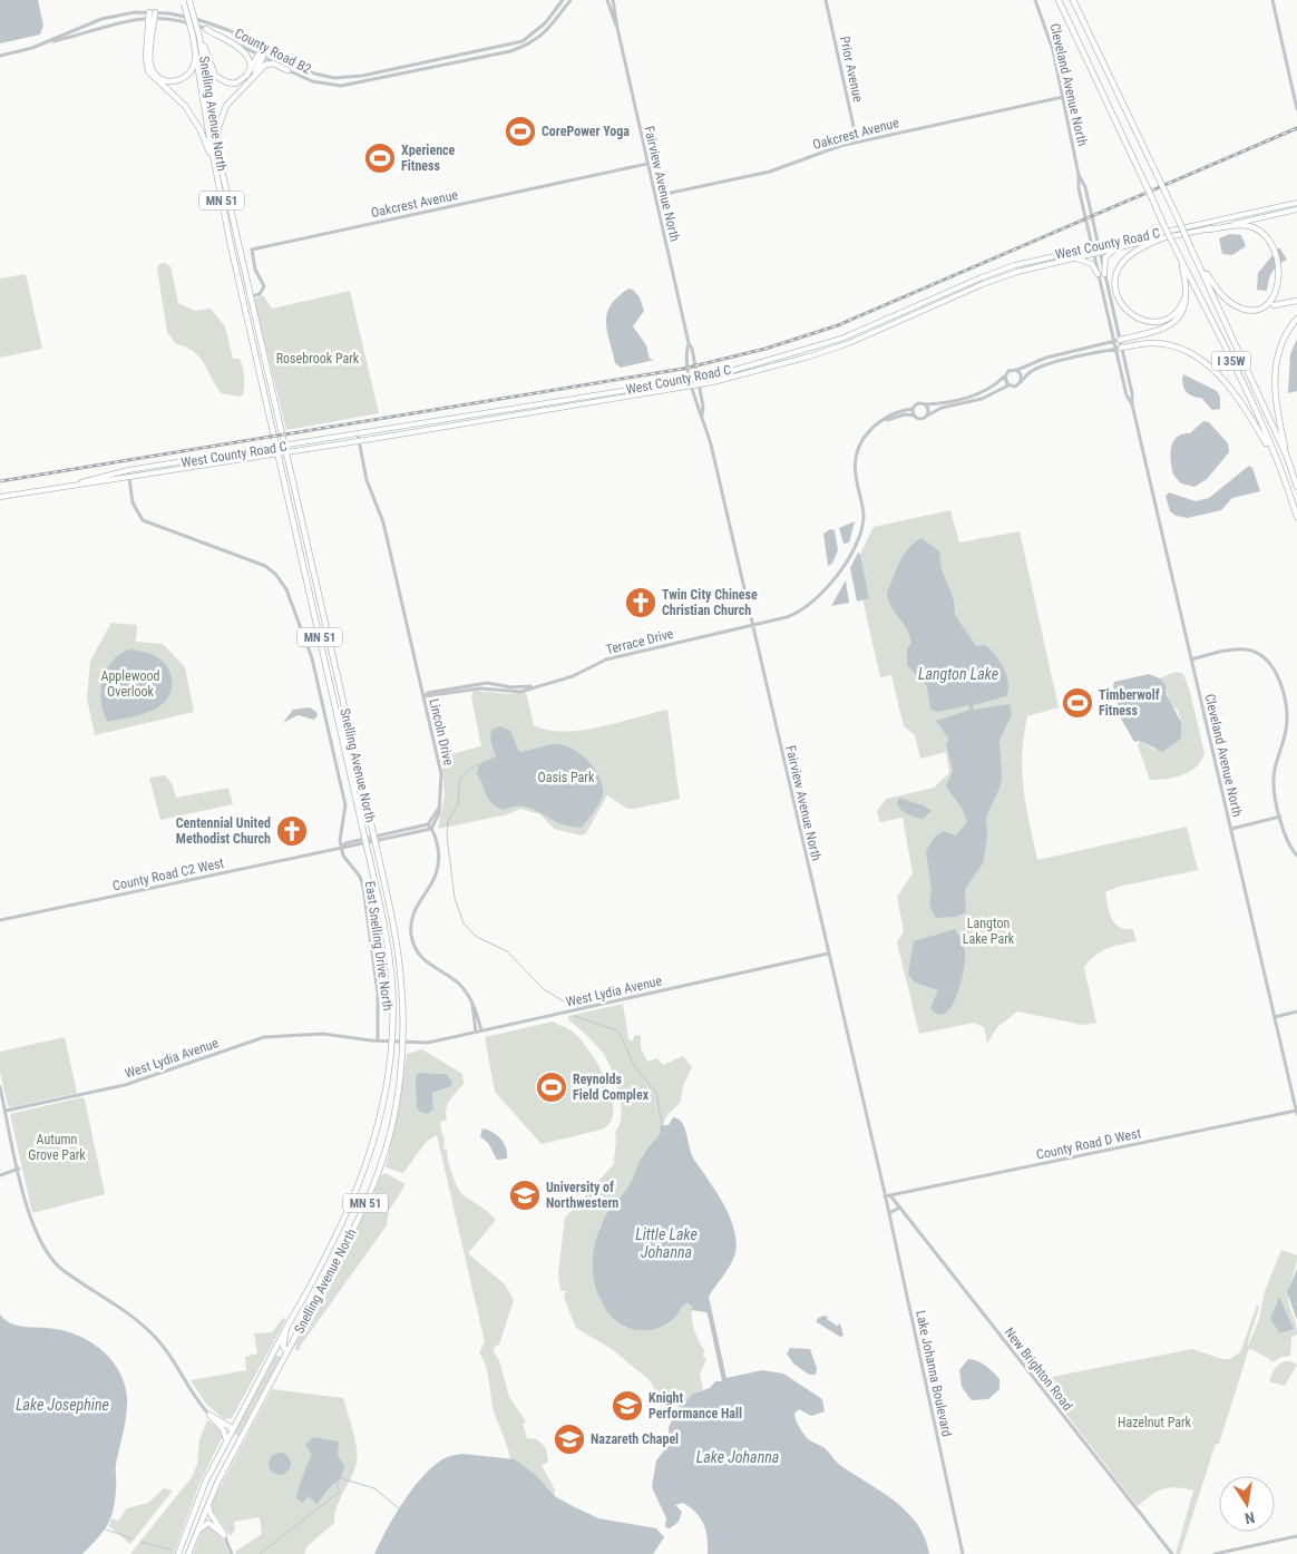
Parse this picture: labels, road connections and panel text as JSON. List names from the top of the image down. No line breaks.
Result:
{"streets":{"highway":["Snelling Avenue North","MN 51","I 35W"],"main road":["West County Road C"],"street":["County Road B2","Prior Avenue","Cleveland Avenue North","Oakcrest Avenue","Fairview Avenue North","Terrace Drive","Lincoln Drive","County Road C2 West","East Snelling Drive North","West Lydia Avenue","County Road D West","New Brighton Road","Lake Johanna Boulevard"]},"crossings":[["Prior Avenue","Oakcrest Avenue"],["Cleveland Avenue North","Oakcrest Avenue"],["Cleveland Avenue North","West County Road C"],["Cleveland Avenue North","County Road D West"],["Snelling Avenue North","Oakcrest Avenue"],["Snelling Avenue North","MN 51"],["Snelling Avenue North","West County Road C"],["Snelling Avenue North","County Road C2 West"],["Snelling Avenue North","West Lydia Avenue"],["Oakcrest Avenue","Fairview Avenue North"],["Fairview Avenue North","West County Road C"],["Fairview Avenue North","Terrace Drive"],["Fairview Avenue North","West Lydia Avenue"],["Fairview Avenue North","County Road D West"],["Fairview Avenue North","New Brighton Road"],["Fairview Avenue North","Lake Johanna Boulevard"],["West County Road C","Lincoln Drive"],["Lincoln Drive","County Road C2 West"],["County Road C2 West","East Snelling Drive North"],["East Snelling Drive North","West Lydia Avenue"],["County Road D West","New Brighton Road"],["County Road D West","Lake Johanna Boulevard"],["New Brighton Road","Lake Johanna Boulevard"]],"water":["Langton Lake","Little Lake Johanna","Lake Josephine","Lake Johanna"],"parks":["Rosebrook Park","Applewood Overlook","Oasis Park","Langton Lake Park","Autumn Grove Park","Hazelnut Park"],"places":{"sports":["CorePower Yoga","Xperience Fitness","Timberwolf Fitness","Reynolds Field Complex"],"church":["Twin City Chinese Christian Church","Centennial United Methodist Church"],"school or university":["University of Northwestern","Knight Performance Hall","Nazareth Chapel"]},"north":"bottom"}
